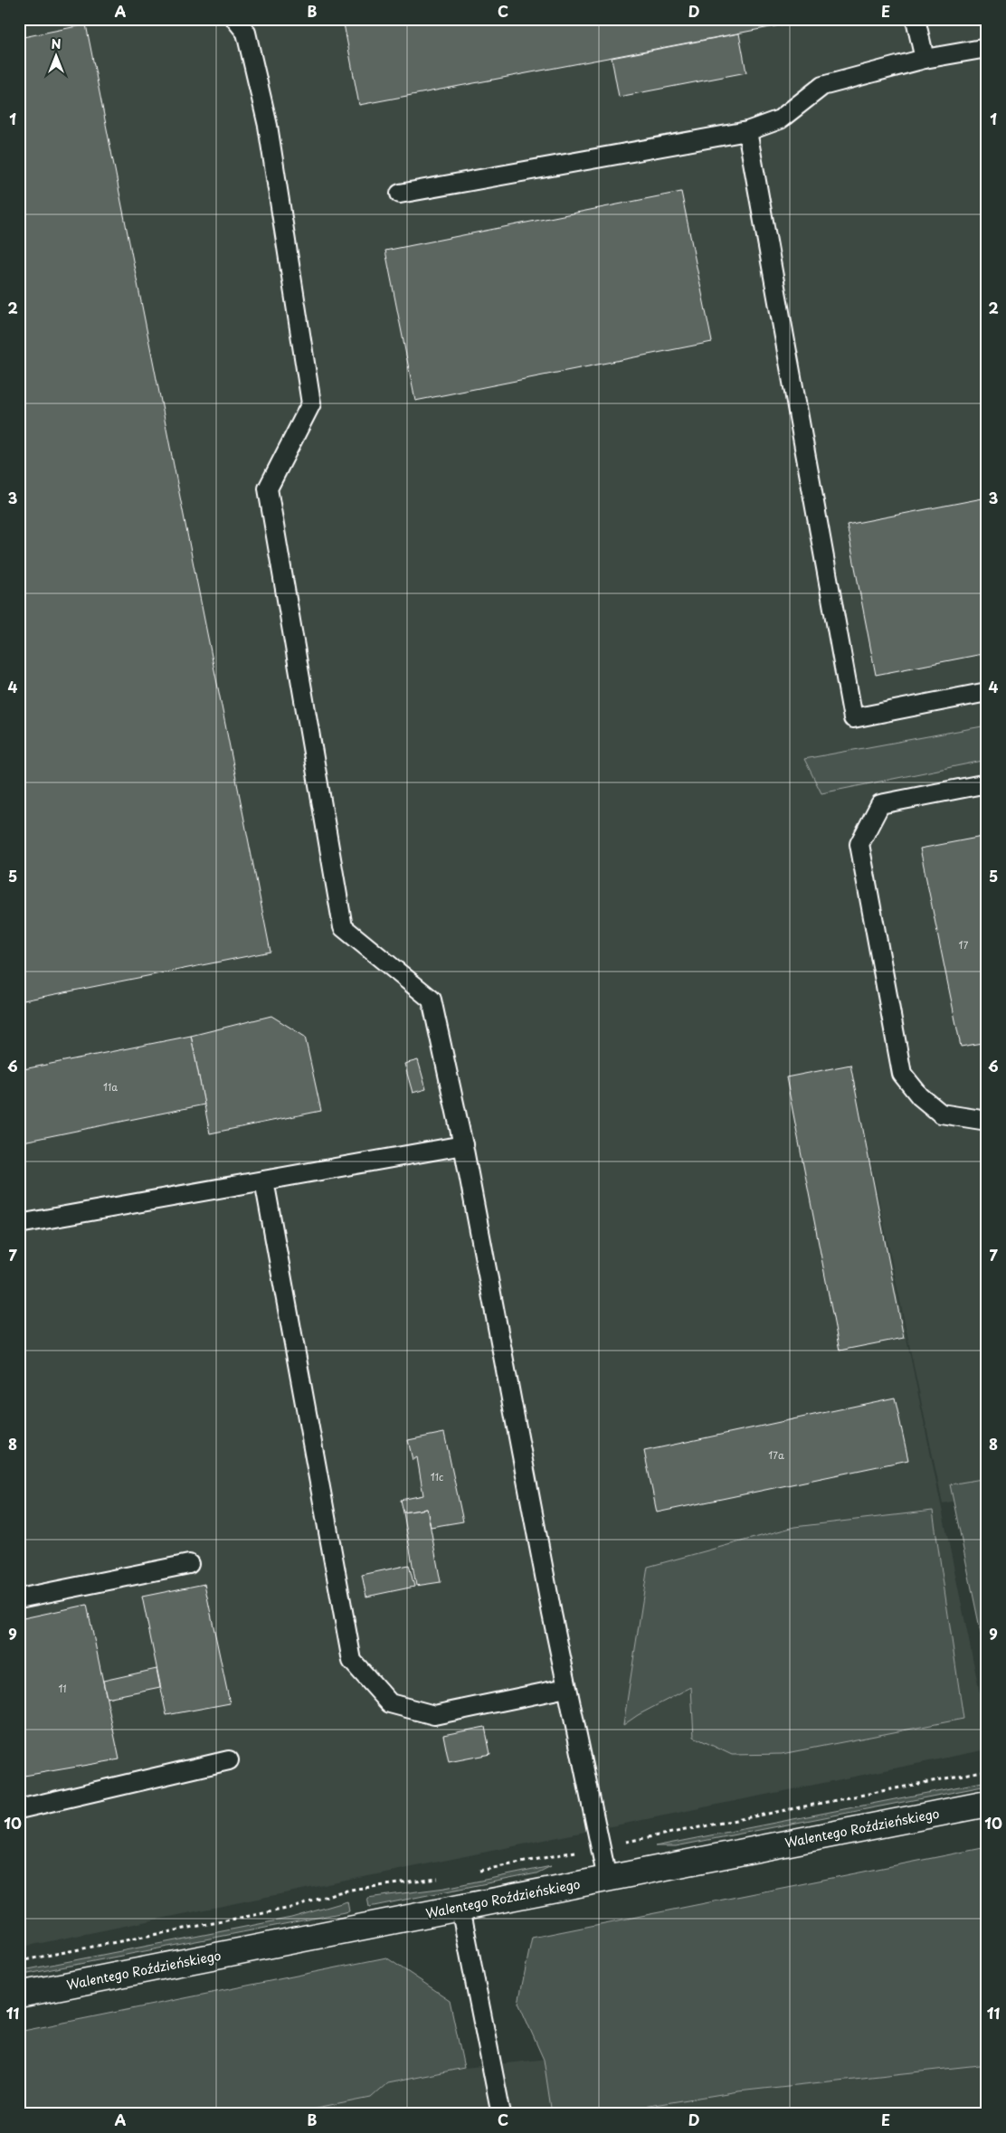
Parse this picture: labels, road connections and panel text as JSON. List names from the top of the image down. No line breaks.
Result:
{"streets":{"street":["Walentego Roździeńskiego"]},"house_numbers":["17","11a","17a","11c","11"],"north":"top","grid":{"columns":["A","B","C","D","E"],"rows":["1","2","3","4","5","6","7","8","9","10","11"]}}
